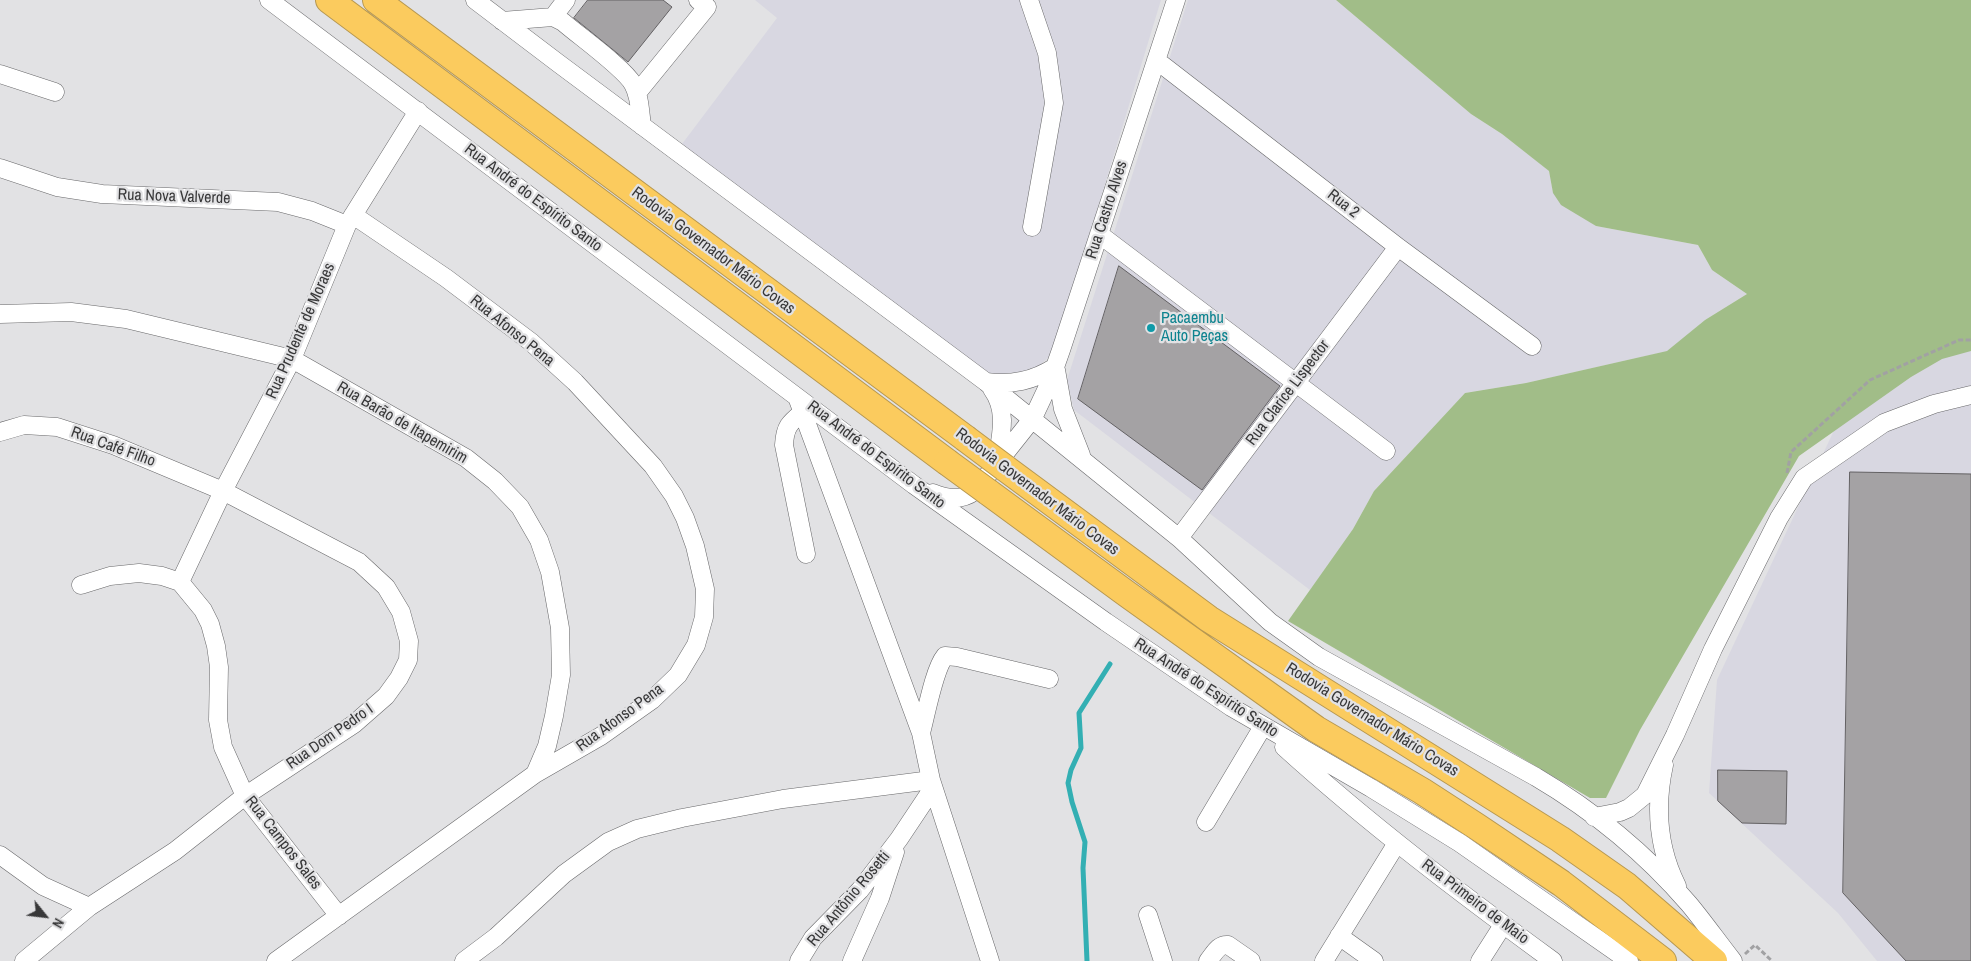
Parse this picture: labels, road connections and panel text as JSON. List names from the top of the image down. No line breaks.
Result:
{"streets":{"highway":["Rodovia Governador Mário Covas"],"street":["Rua Nova Valverde","Rua André do Espírito Santo","Rua 2","Rua Castro Alves","Rua Prudente de Moraes","Rua Afonso Pena","Rua Clarice Lispector","Rua Barão de Itapemirim","Rua Café Filho","Rua Dom Pedro I","Rua Campos Sales","Rua Antônio Rosetti","Rua Primeiro de Maio"]},"crossings":[["Rua Nova Valverde","Rua Prudente de Moraes"],["Rua Nova Valverde","Rua Afonso Pena"],["Rua André do Espírito Santo","Rua Castro Alves"],["Rua André do Espírito Santo","Rua Prudente de Moraes"],["Rua André do Espírito Santo","Rua Antônio Rosetti"],["Rua André do Espírito Santo","Rua Primeiro de Maio"],["Rua 2","Rua Castro Alves"],["Rua 2","Rua Clarice Lispector"],["Rua Castro Alves","Rodovia Governador Mário Covas"],["Rodovia Governador Mário Covas","Rua Clarice Lispector"],["Rua Prudente de Moraes","Rua Afonso Pena"],["Rua Prudente de Moraes","Rua Barão de Itapemirim"],["Rua Prudente de Moraes","Rua Café Filho"],["Rua Prudente de Moraes","Rua Dom Pedro I"],["Rua Prudente de Moraes","Rua Campos Sales"],["Rua Afonso Pena","Rua Barão de Itapemirim"],["Rua Afonso Pena","Rua Campos Sales"],["Rua Café Filho","Rua Dom Pedro I"],["Rua Dom Pedro I","Rua Campos Sales"]],"places":["Pacaembu Auto Peças"],"north":"bottom right"}
